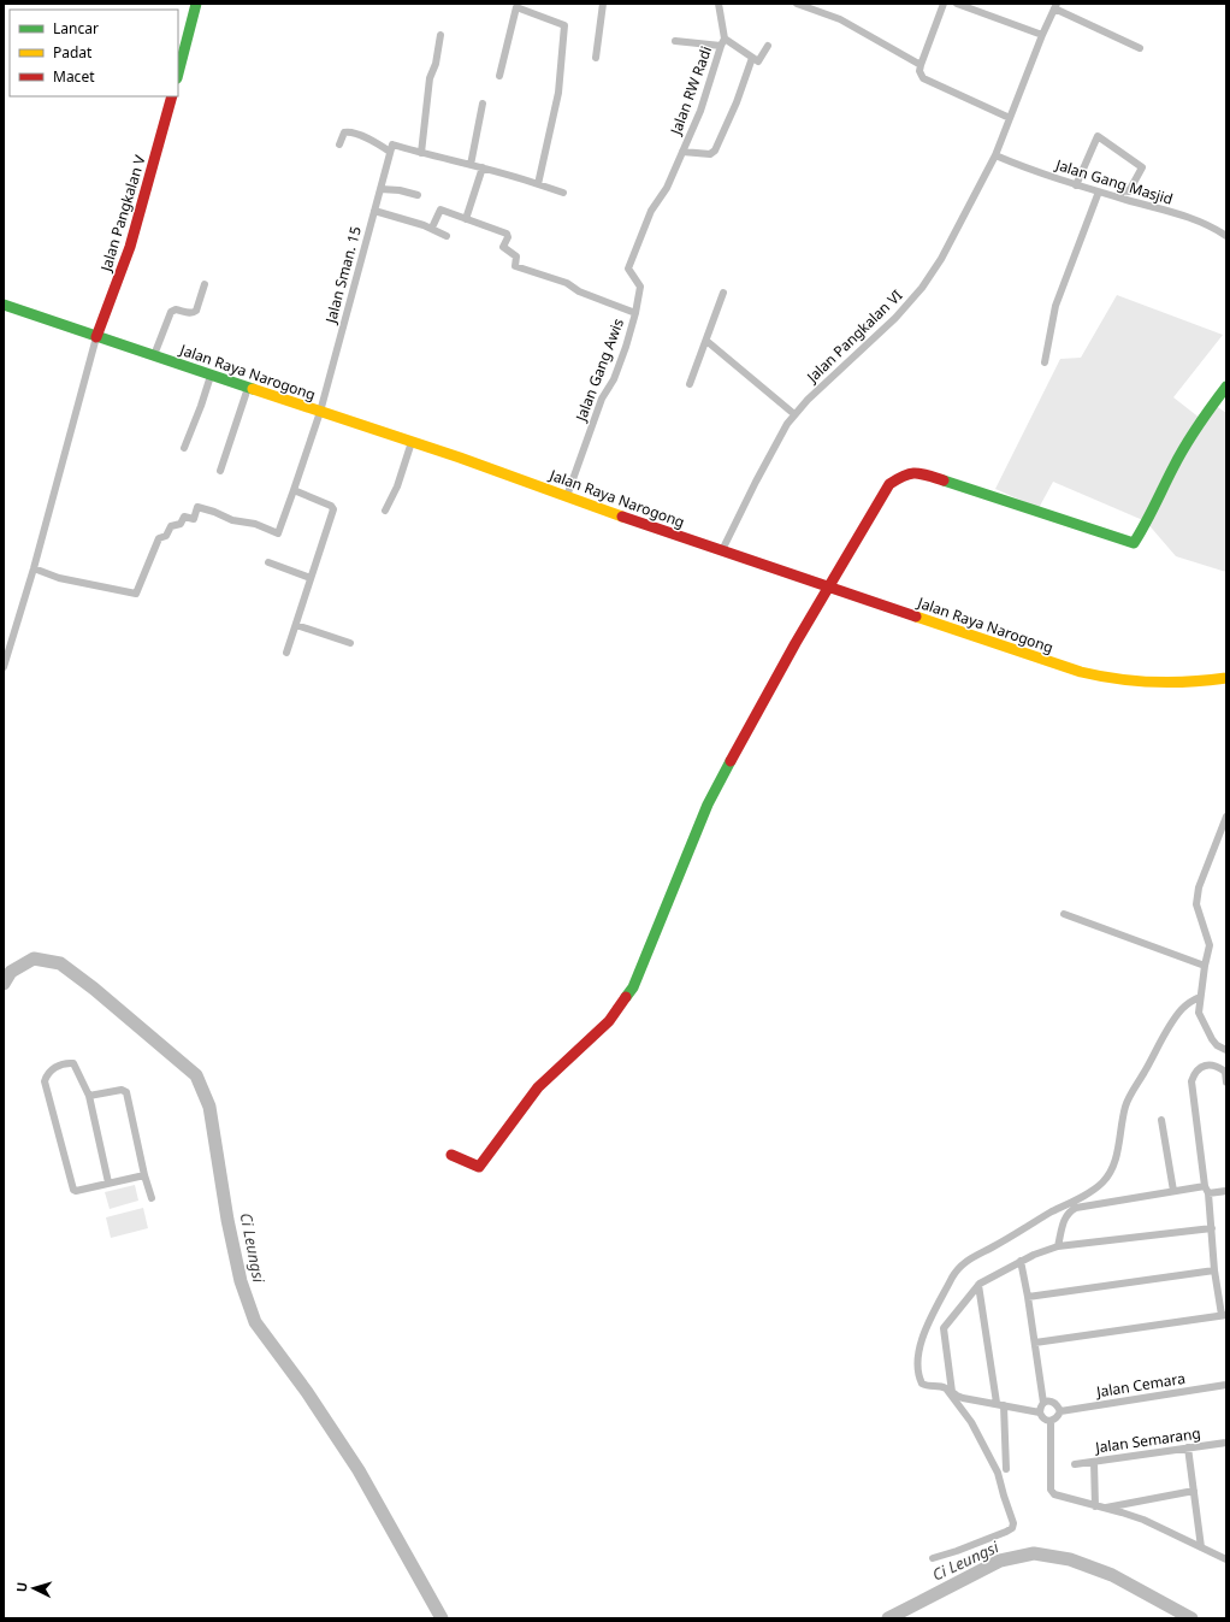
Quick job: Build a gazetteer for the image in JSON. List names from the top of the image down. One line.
{"streets":{"street":["Jalan RW Radi","Jalan Gang Masjid","Jalan Pangkalan V","Jalan Sman. 15","Jalan Pangkalan VI","Jalan Gang Awis","Jalan Raya Narogong","Jalan Cemara","Jalan Semarang"]},"crossings":[["Jalan RW Radi","Jalan Gang Awis"],["Jalan Gang Masjid","Jalan Pangkalan VI"],["Jalan Pangkalan V","Jalan Raya Narogong"],["Jalan Sman. 15","Jalan Raya Narogong"],["Jalan Pangkalan VI","Jalan Raya Narogong"],["Jalan Gang Awis","Jalan Raya Narogong"]],"water":["Ci Leungsi"],"legend":["Lancar","Padat","Macet"],"north":"left"}
